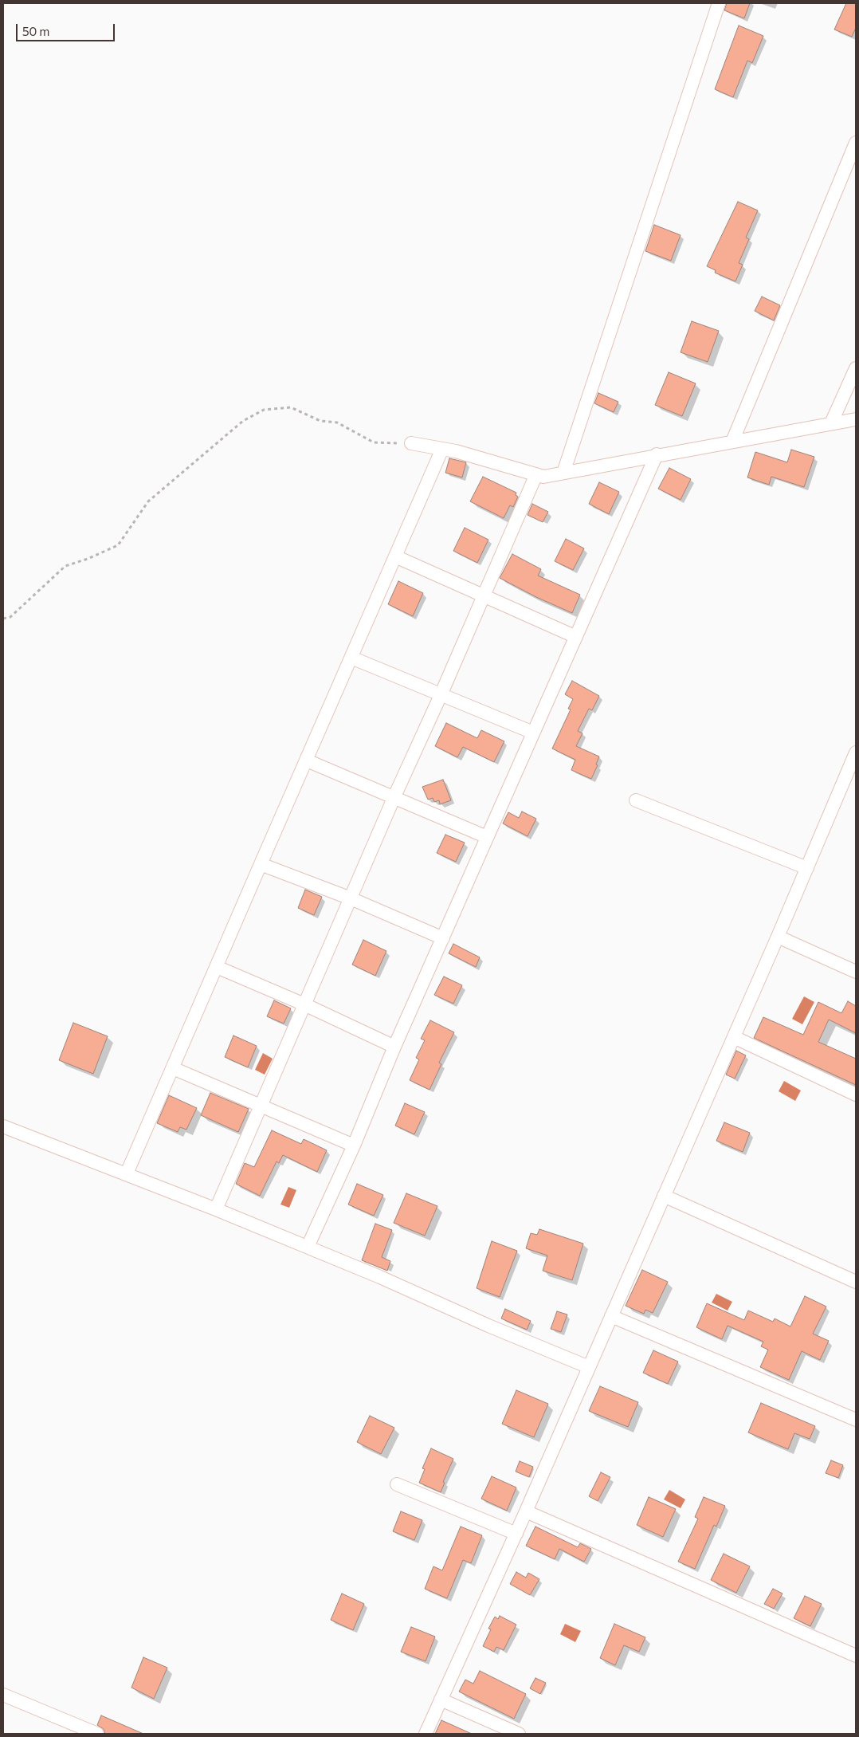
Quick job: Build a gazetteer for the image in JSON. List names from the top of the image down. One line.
{"scale_bar":"50 m"}
